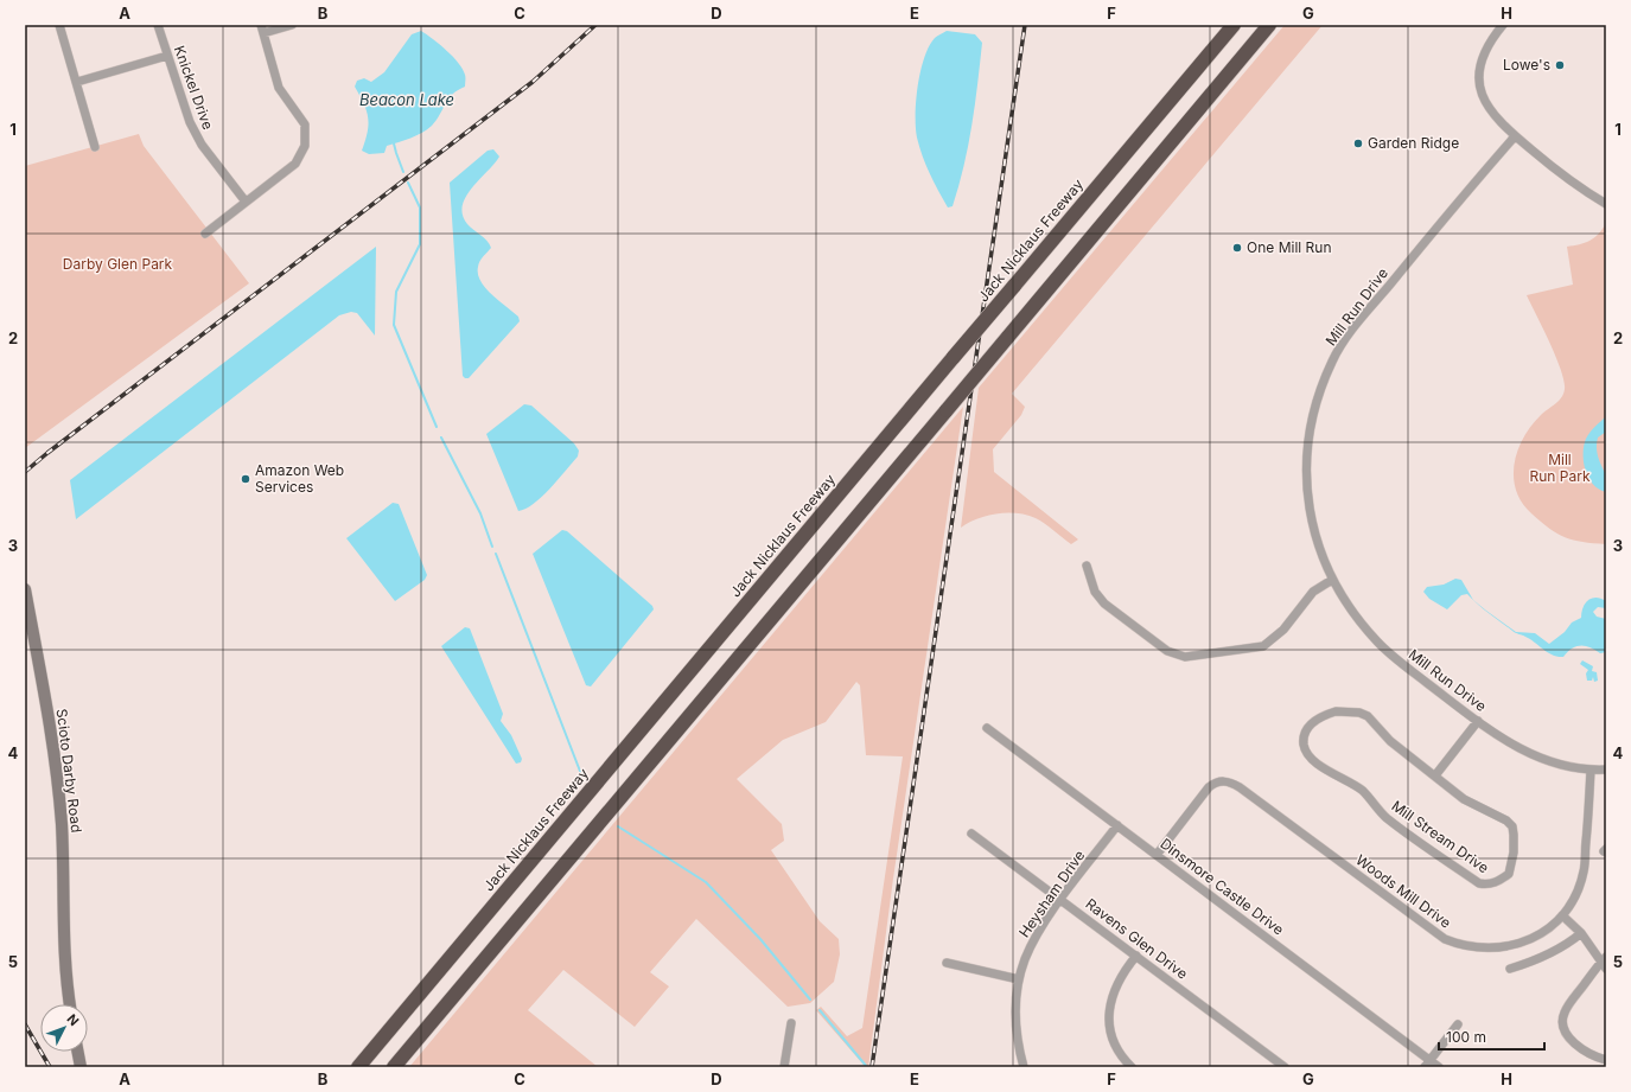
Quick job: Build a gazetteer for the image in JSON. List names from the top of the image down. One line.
{"streets":{"highway":["Jack Nicklaus Freeway"],"main road":["Scioto Darby Road"],"street":["Knickel Drive","Mill Run Drive","Mill Stream Drive","Dinsmore Castle Drive","Woods Mill Drive","Heysham Drive","Ravens Glen Drive"]},"crossings":[["Mill Run Drive","Woods Mill Drive"],["Dinsmore Castle Drive","Woods Mill Drive"],["Dinsmore Castle Drive","Heysham Drive"],["Heysham Drive","Ravens Glen Drive"]],"water":["Beacon Lake"],"parks":["Darby Glen Park","Mill Run Park"],"places":["Lowe's","Garden Ridge","One Mill Run","Amazon Web Services"],"scale_bar":"100 m","north":"top right","grid":{"columns":["A","B","C","D","E","F","G","H"],"rows":["1","2","3","4","5"]}}
